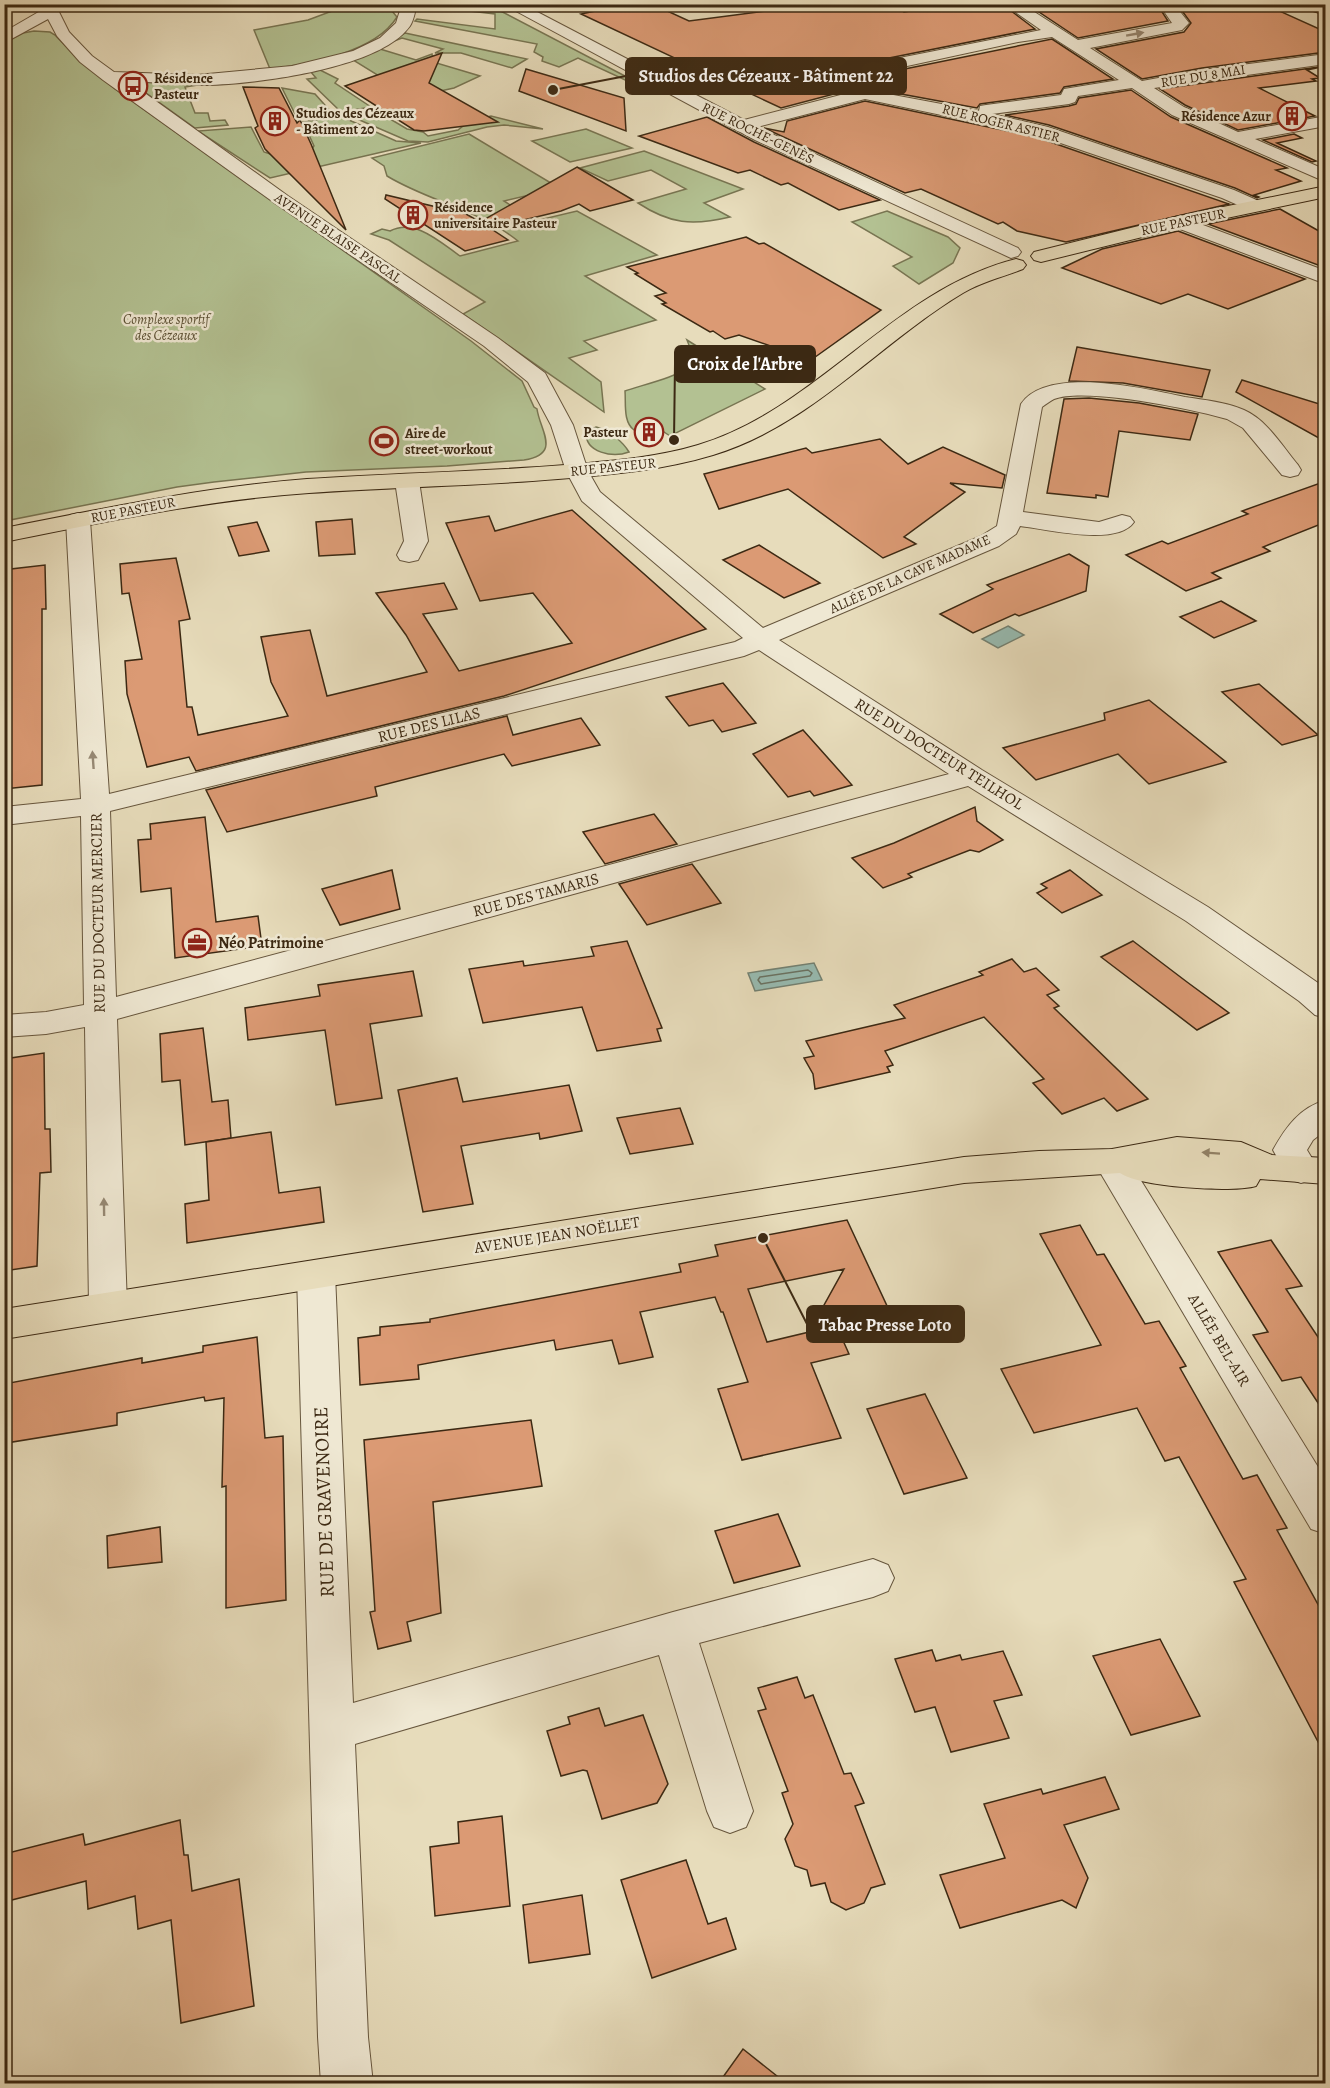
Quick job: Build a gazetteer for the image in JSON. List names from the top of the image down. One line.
{"streets":{"main road":["RUE PASTEUR","AVENUE JEAN NOËLLET"],"street":["RUE DU 8 MAI","RUE ROGER ASTIER","RUE ROCHE-GENÈS","AVENUE BLAISE PASCAL","ALLÉE DE LA CAVE MADAME","RUE DES LILAS","RUE DU DOCTEUR TEILHOL","RUE DES TAMARIS","RUE DU DOCTEUR MERCIER","ALLÉE BEL-AIR","RUE DE GRAVENOIRE"]},"crossings":[["RUE DU 8 MAI","RUE ROGER ASTIER"],["RUE ROGER ASTIER","RUE ROCHE-GENÈS"],["RUE ROGER ASTIER","RUE PASTEUR"],["RUE ROCHE-GENÈS","RUE PASTEUR"],["RUE PASTEUR","AVENUE BLAISE PASCAL"],["RUE PASTEUR","RUE DU DOCTEUR TEILHOL"],["RUE PASTEUR","RUE DU DOCTEUR MERCIER"],["AVENUE BLAISE PASCAL","RUE DU DOCTEUR TEILHOL"],["ALLÉE DE LA CAVE MADAME","RUE DES LILAS"],["ALLÉE DE LA CAVE MADAME","RUE DU DOCTEUR TEILHOL"],["RUE DES LILAS","RUE DU DOCTEUR TEILHOL"],["RUE DES LILAS","RUE DU DOCTEUR MERCIER"],["RUE DU DOCTEUR TEILHOL","RUE DES TAMARIS"],["RUE DES TAMARIS","RUE DU DOCTEUR MERCIER"],["RUE DU DOCTEUR MERCIER","AVENUE JEAN NOËLLET"],["AVENUE JEAN NOËLLET","ALLÉE BEL-AIR"],["AVENUE JEAN NOËLLET","RUE DE GRAVENOIRE"]],"one_way":["RUE DU DOCTEUR MERCIER"],"parks":["Complexe sportif des Cézeaux"],"places":{"bus stop":["Résidence Pasteur"],"other":["Studios des Cézeaux - Bâtiment 22","Croix de l'Arbre","Tabac Presse Loto"],"building":["Résidence Azur","Studios des Cézeaux - Bâtiment 20","Résidence universitaire Pasteur","Pasteur"],"sports":["Aire de street-workout"],"office":["Néo Patrimoine"]}}
